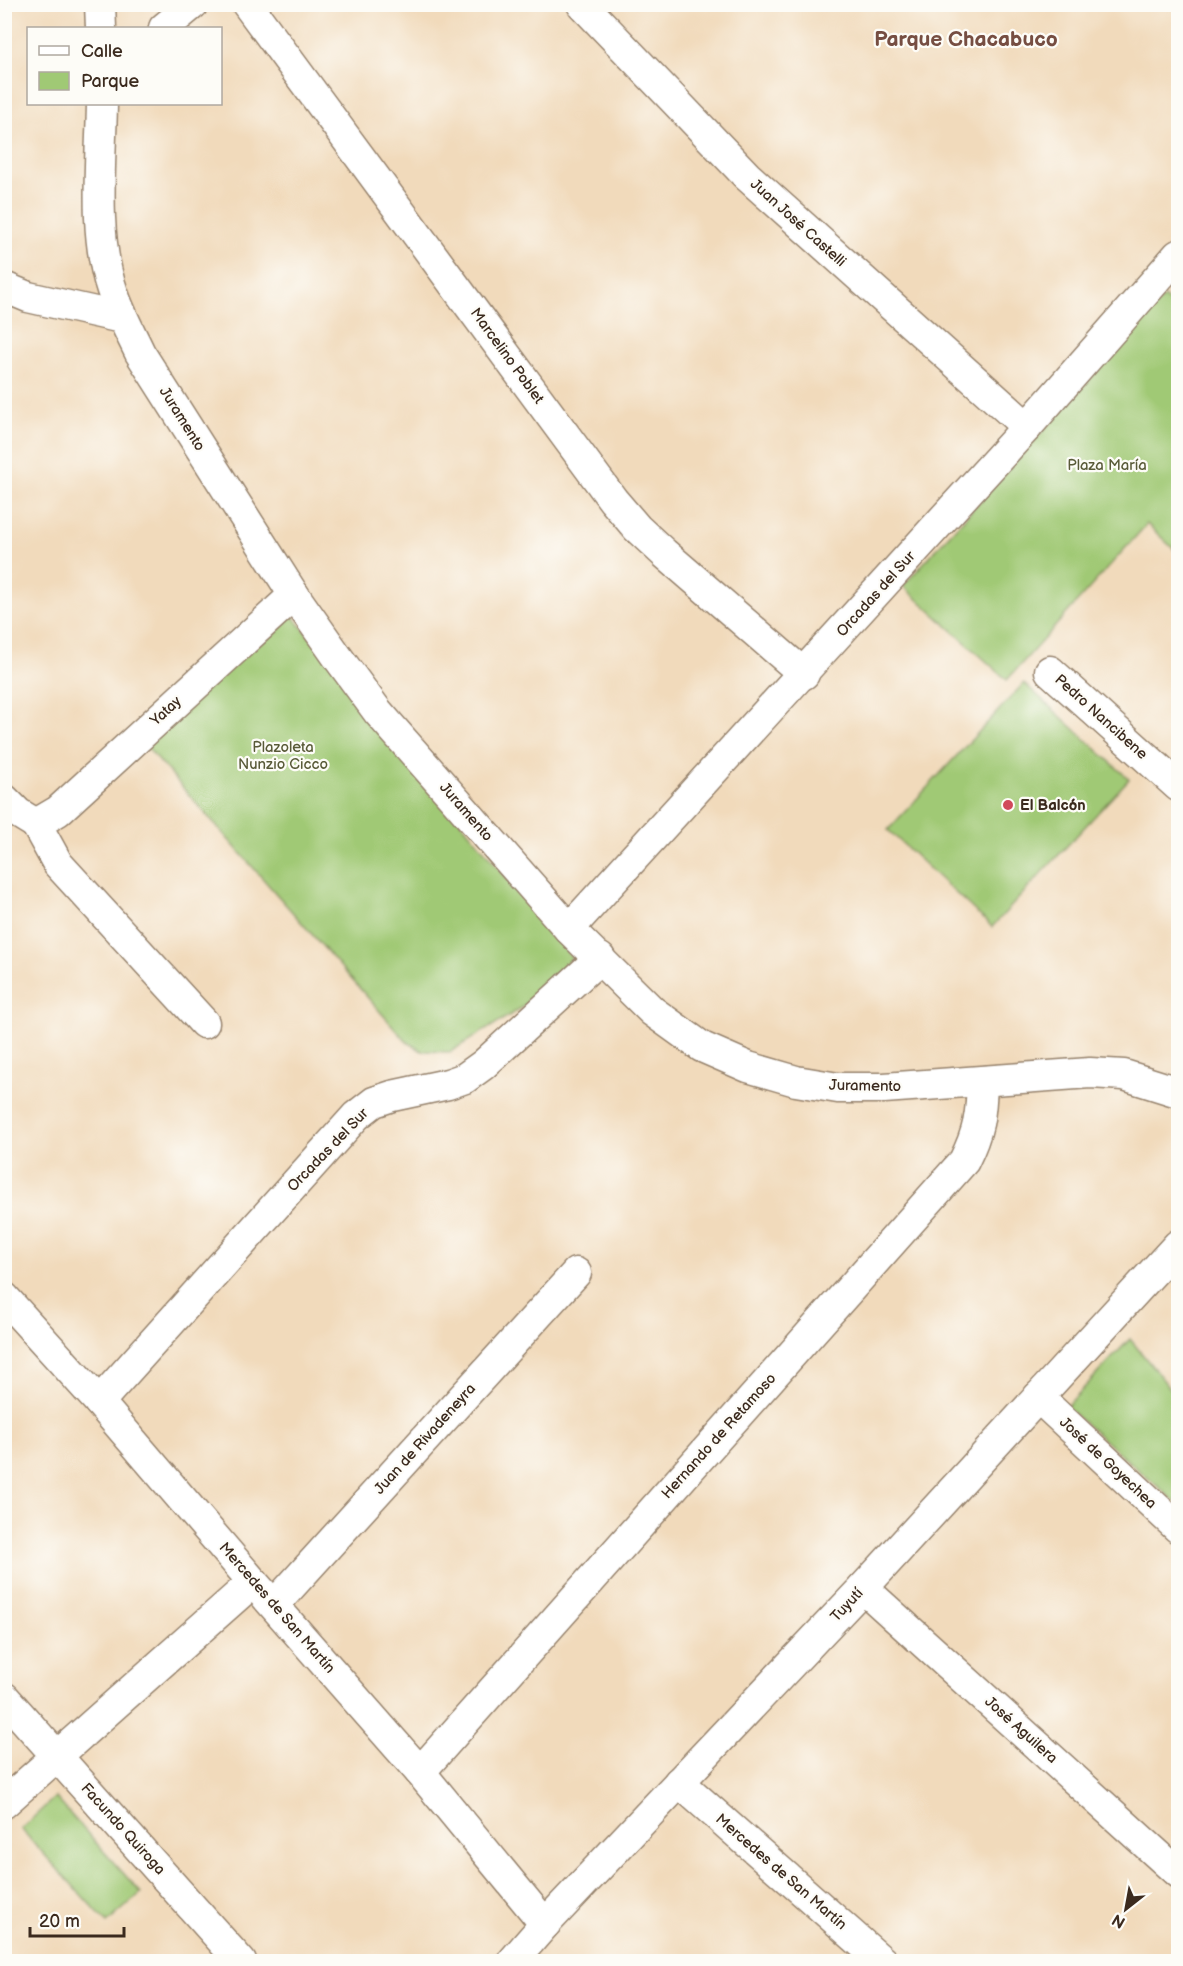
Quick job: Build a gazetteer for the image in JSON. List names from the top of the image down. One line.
{"streets":{"street":["Juan José Castelli","Marcelino Poblet","Juramento","Orcadas del Sur","Yatay","Pedro Nancibene","Hernando de Retamoso","Juan de Rivadeneyra","José de Goyechea","Tuyutí","Mercedes de San Martín","José Aguilera","Facundo Quiroga"]},"crossings":[["Juan José Castelli","Orcadas del Sur"],["Marcelino Poblet","Orcadas del Sur"],["Juramento","Orcadas del Sur"],["Juramento","Yatay"],["Juramento","Hernando de Retamoso"],["Orcadas del Sur","Mercedes de San Martín"],["Hernando de Retamoso","Mercedes de San Martín"],["Juan de Rivadeneyra","Mercedes de San Martín"],["José de Goyechea","Tuyutí"],["Tuyutí","Mercedes de San Martín"],["Tuyutí","José Aguilera"]],"districts":["Parque Chacabuco"],"parks":["Plaza María","Plazoleta Nunzio Cicco"],"places":["El Balcón"],"legend":["Calle","Parque"],"scale_bar":"20 m","north":"bottom left"}
